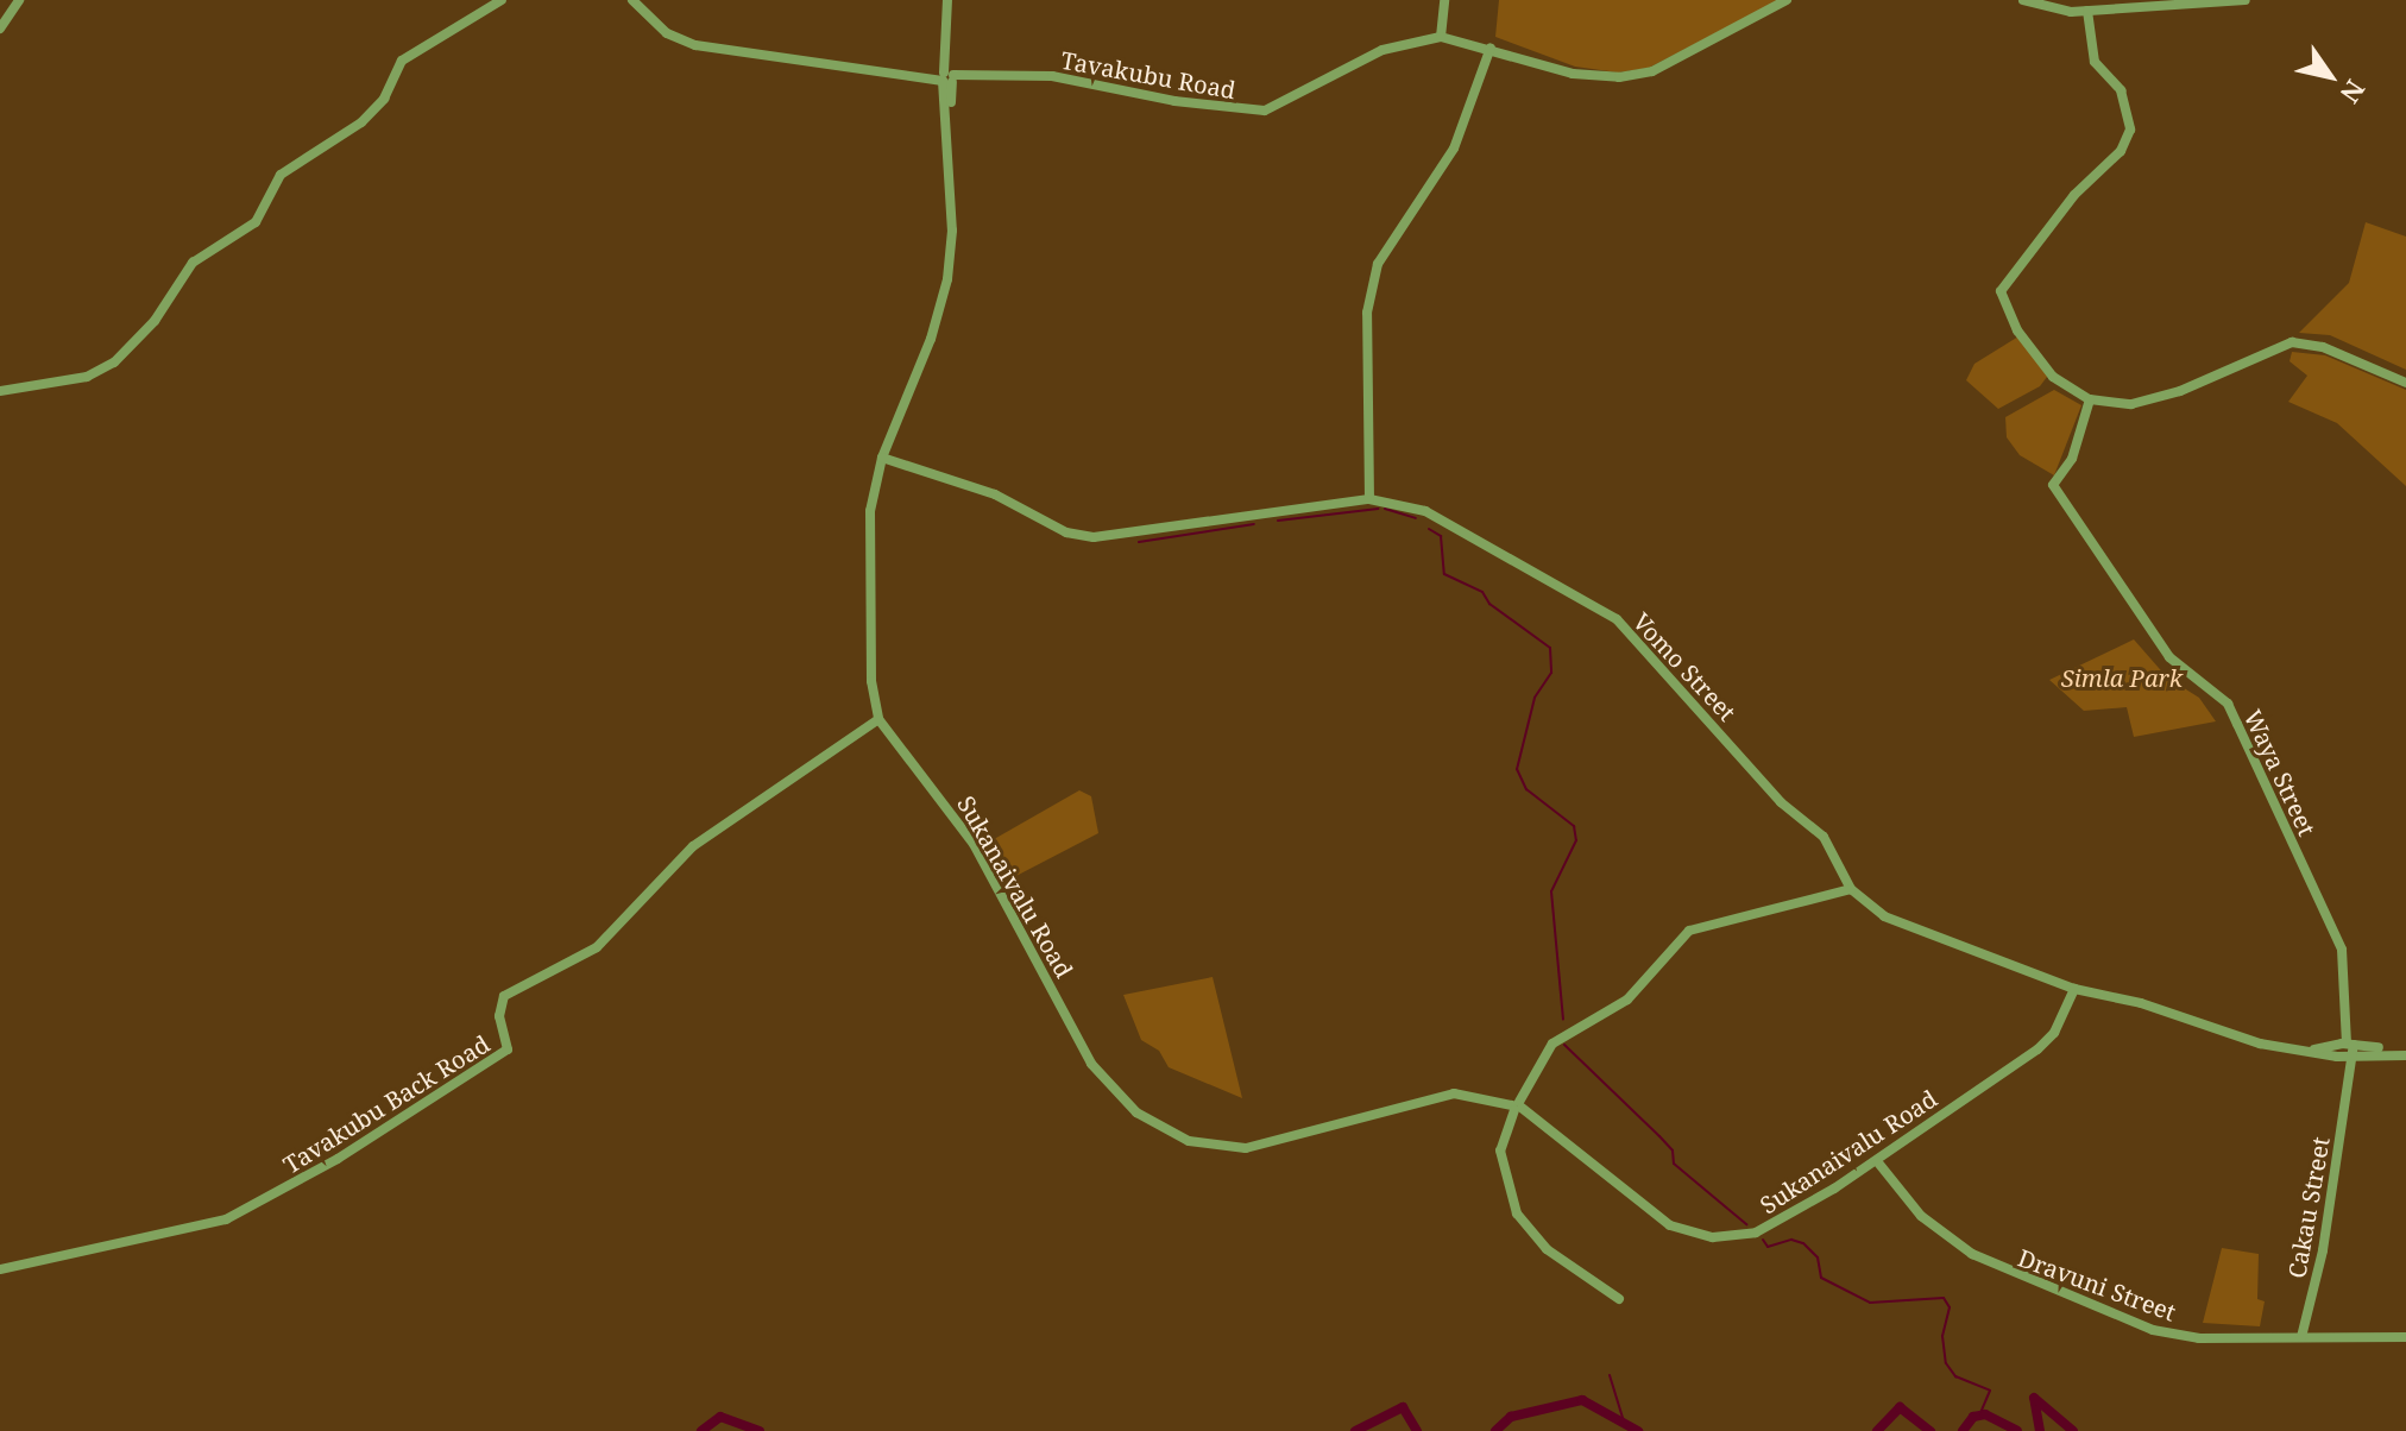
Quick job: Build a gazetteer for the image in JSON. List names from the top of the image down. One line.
{"streets":{"main road":["Tavakubu Road","Vomo Street","Waya Street","Sukanaivalu Road","Tavakubu Back Road","Cakau Street","Dravuni Street"]},"crossings":[["Tavakubu Road","Sukanaivalu Road"],["Vomo Street","Waya Street"],["Vomo Street","Sukanaivalu Road"],["Vomo Street","Cakau Street"],["Waya Street","Cakau Street"],["Sukanaivalu Road","Tavakubu Back Road"],["Sukanaivalu Road","Dravuni Street"],["Cakau Street","Dravuni Street"]],"parks":["Simla Park"],"north":"bottom right"}
